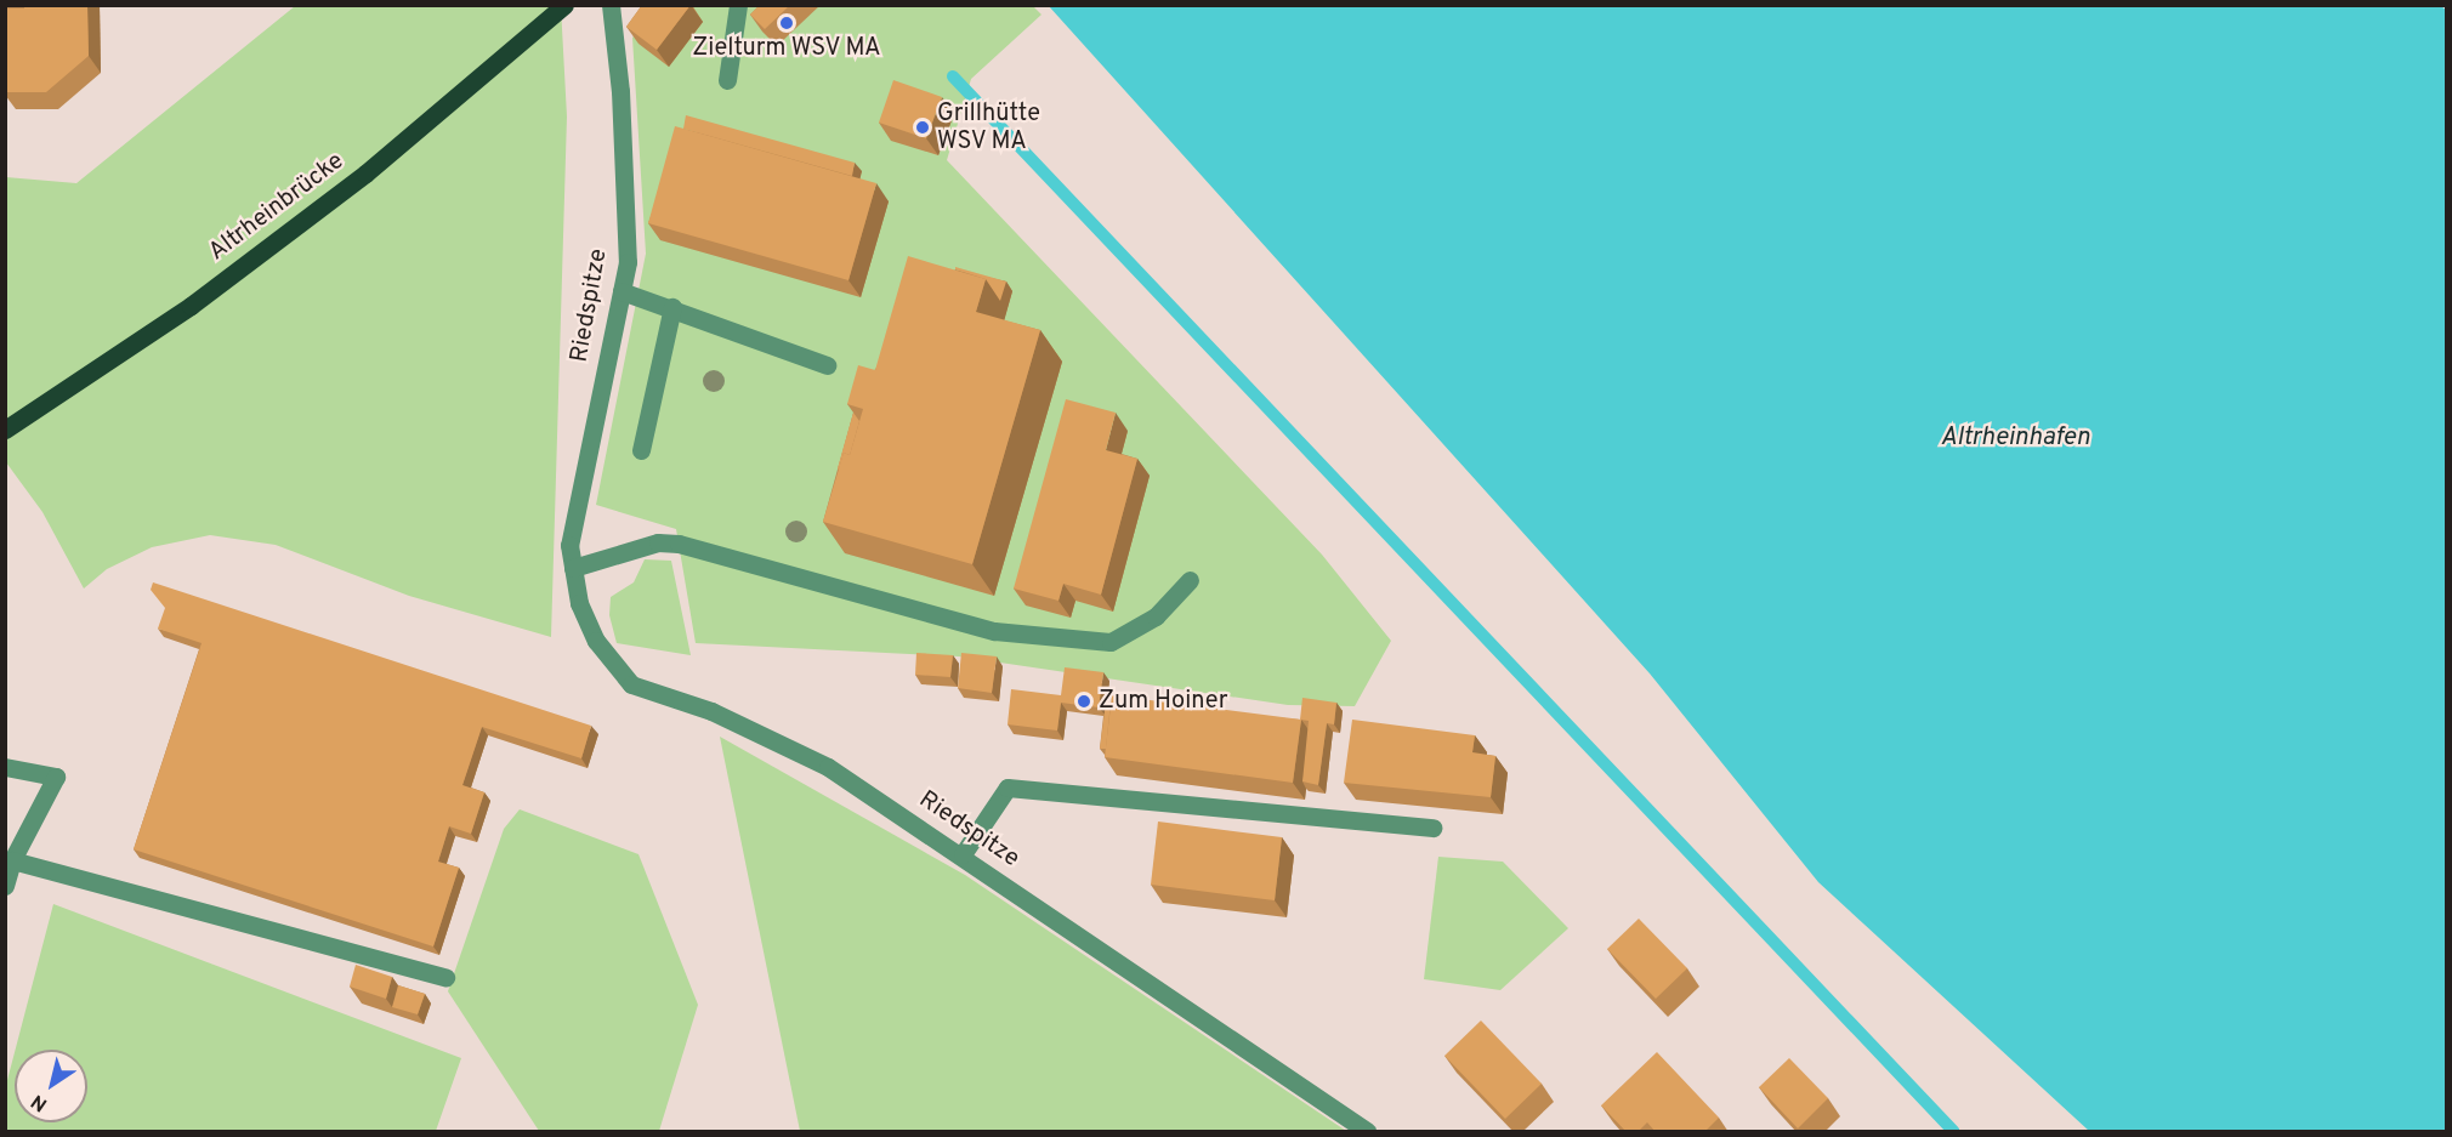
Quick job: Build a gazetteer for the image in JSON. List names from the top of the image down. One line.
{"streets":{"main road":["Altrheinbrücke"],"street":["Riedspitze"]},"water":["Altrheinhafen"],"places":["Zielturm WSV MA","Grillhütte WSV MA","Zum Hoiner"],"north":"bottom left"}
